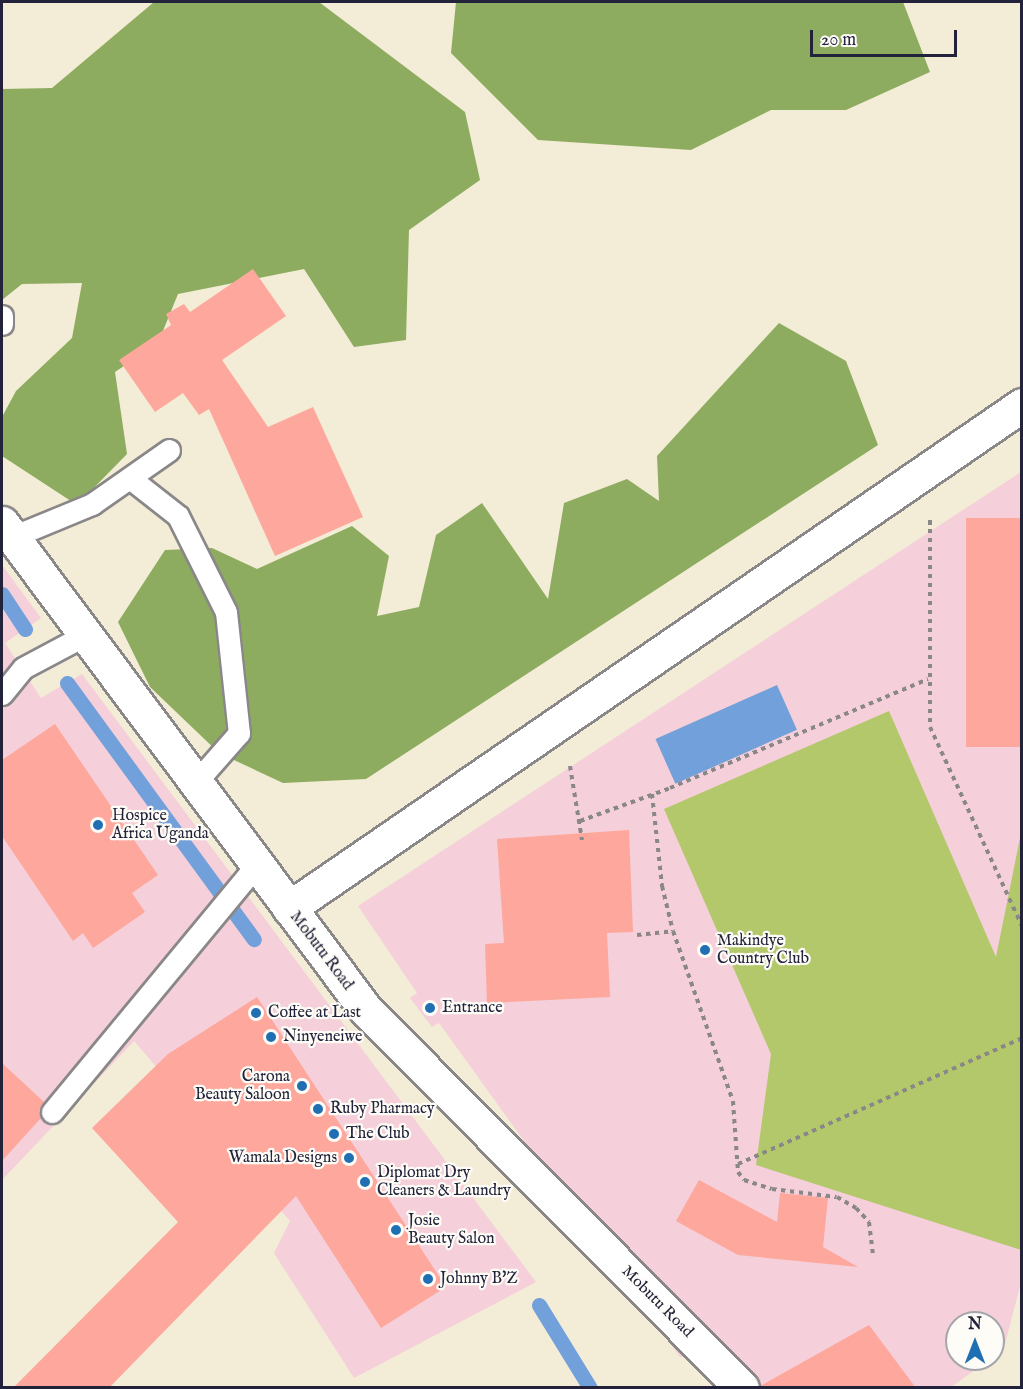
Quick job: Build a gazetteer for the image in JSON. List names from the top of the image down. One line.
{"streets":{"street":["Mobutu Road"]},"places":["Hospice Africa Uganda","Makindye Country Club","Entrance","Coffee at Last","Ninyeneiwe","Carona Beauty Saloon","Ruby Pharmacy","The Club","Wamala Designs","Diplomat Dry Cleaners & Laundry","Josie Beauty Salon","Johnny B'Z"],"scale_bar":"20 m","north":"top"}
